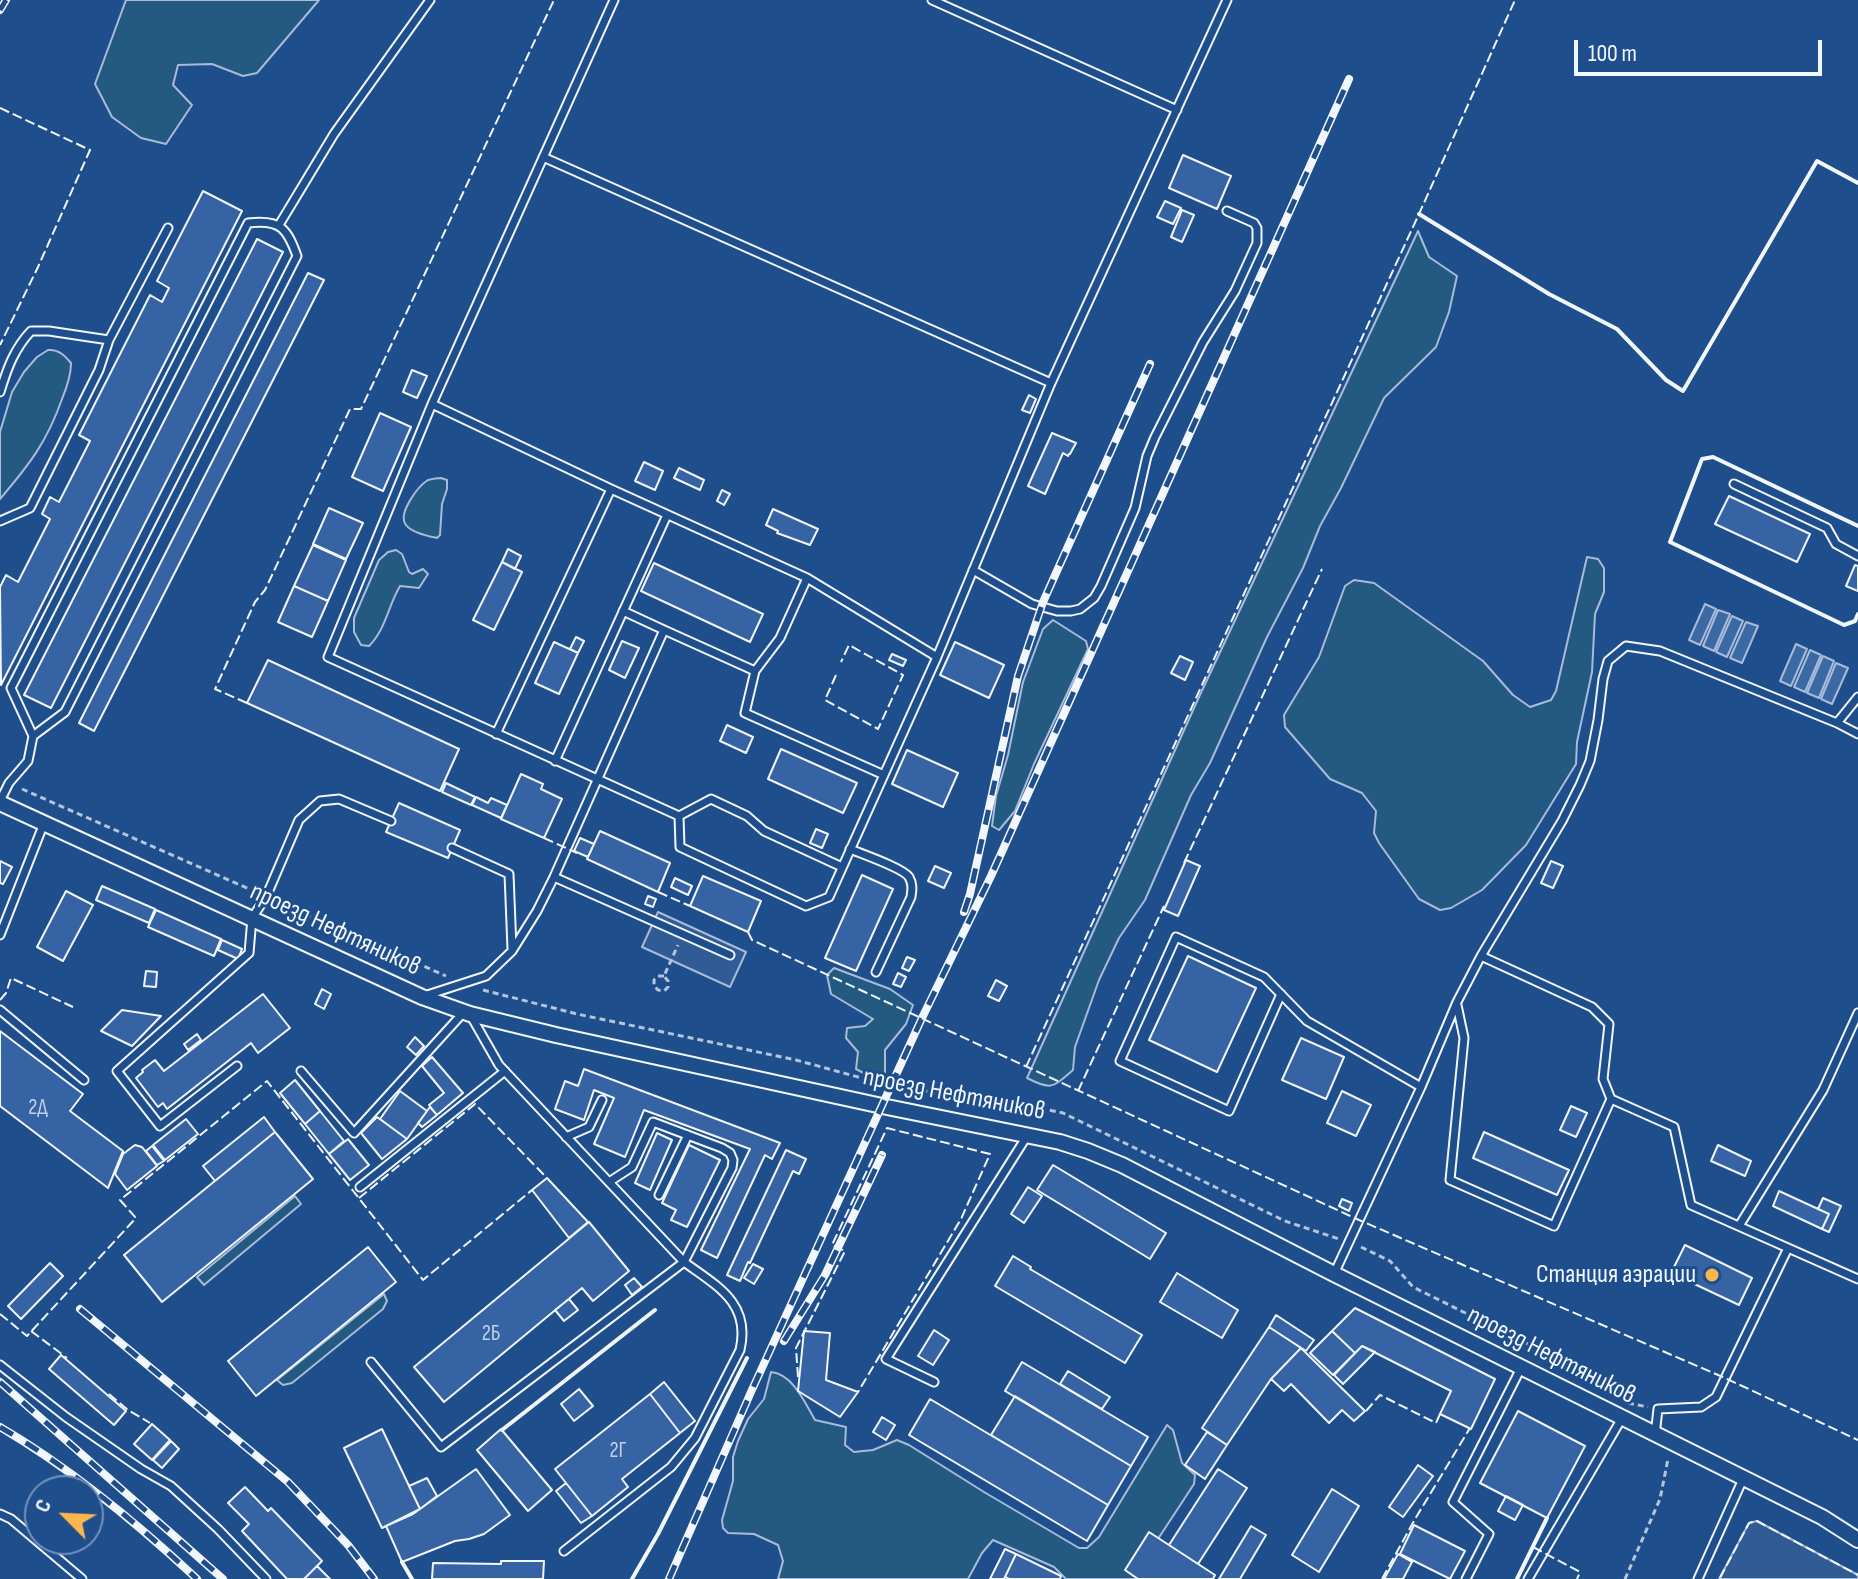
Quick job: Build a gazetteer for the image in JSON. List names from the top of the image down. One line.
{"streets":{"street":["проезд Нефтяников"]},"places":["Станция аэрации"],"house_numbers":["2Д","2Б","2Г"],"scale_bar":"100 m","north":"top left"}
